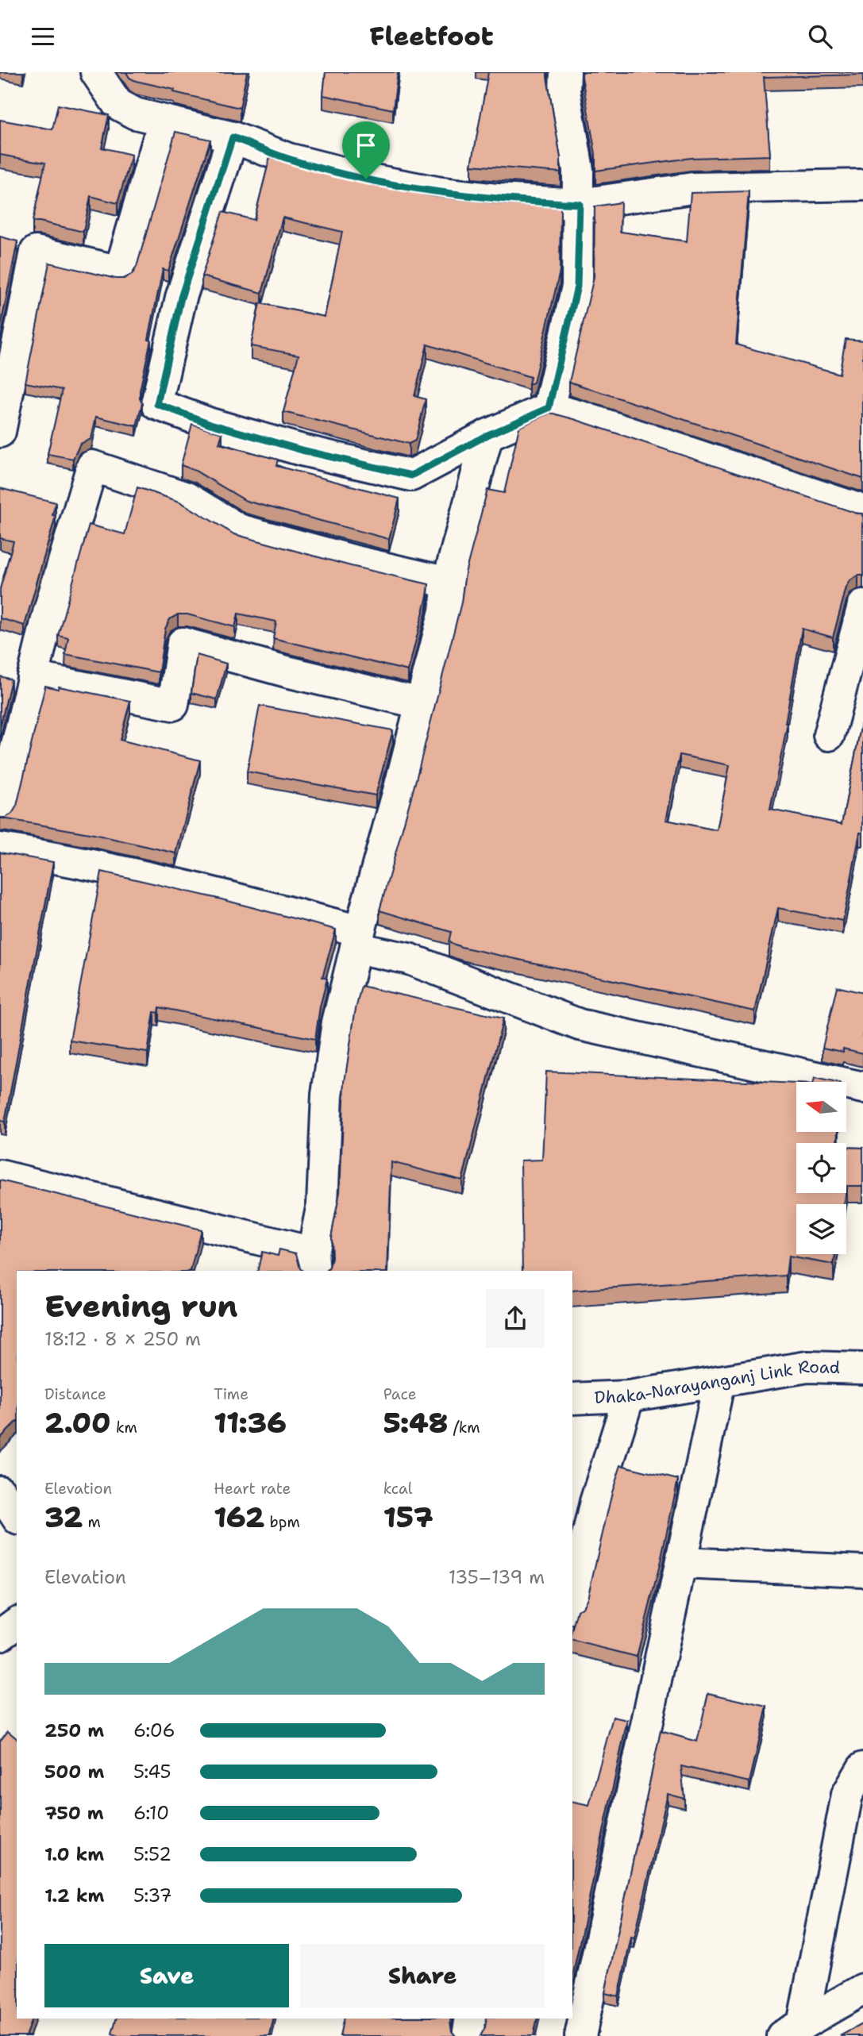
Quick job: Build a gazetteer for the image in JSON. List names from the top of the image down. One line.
{"streets":{"main road":["Dhaka-Narayanganj Link Road"]},"north":"left","page":{"header":"Fleetfoot","heading":["Evening run","18:12 · 8 × 250 m"],"stats":[["Distance","2.00 km"],["Time","11:36"],["Pace","5:48 /km"],["Elevation","32 m"],["Heart rate","162 bpm"],["kcal","157"]],"chart":["Elevation","135–139 m"],"list":[{"name":"250 m","note":"6:06"},{"name":"500 m","note":"5:45"},{"name":"750 m","note":"6:10"},{"name":"1.0 km","note":"5:52"},{"name":"1.2 km","note":"5:37"}],"buttons":["Save","Share"]}}
